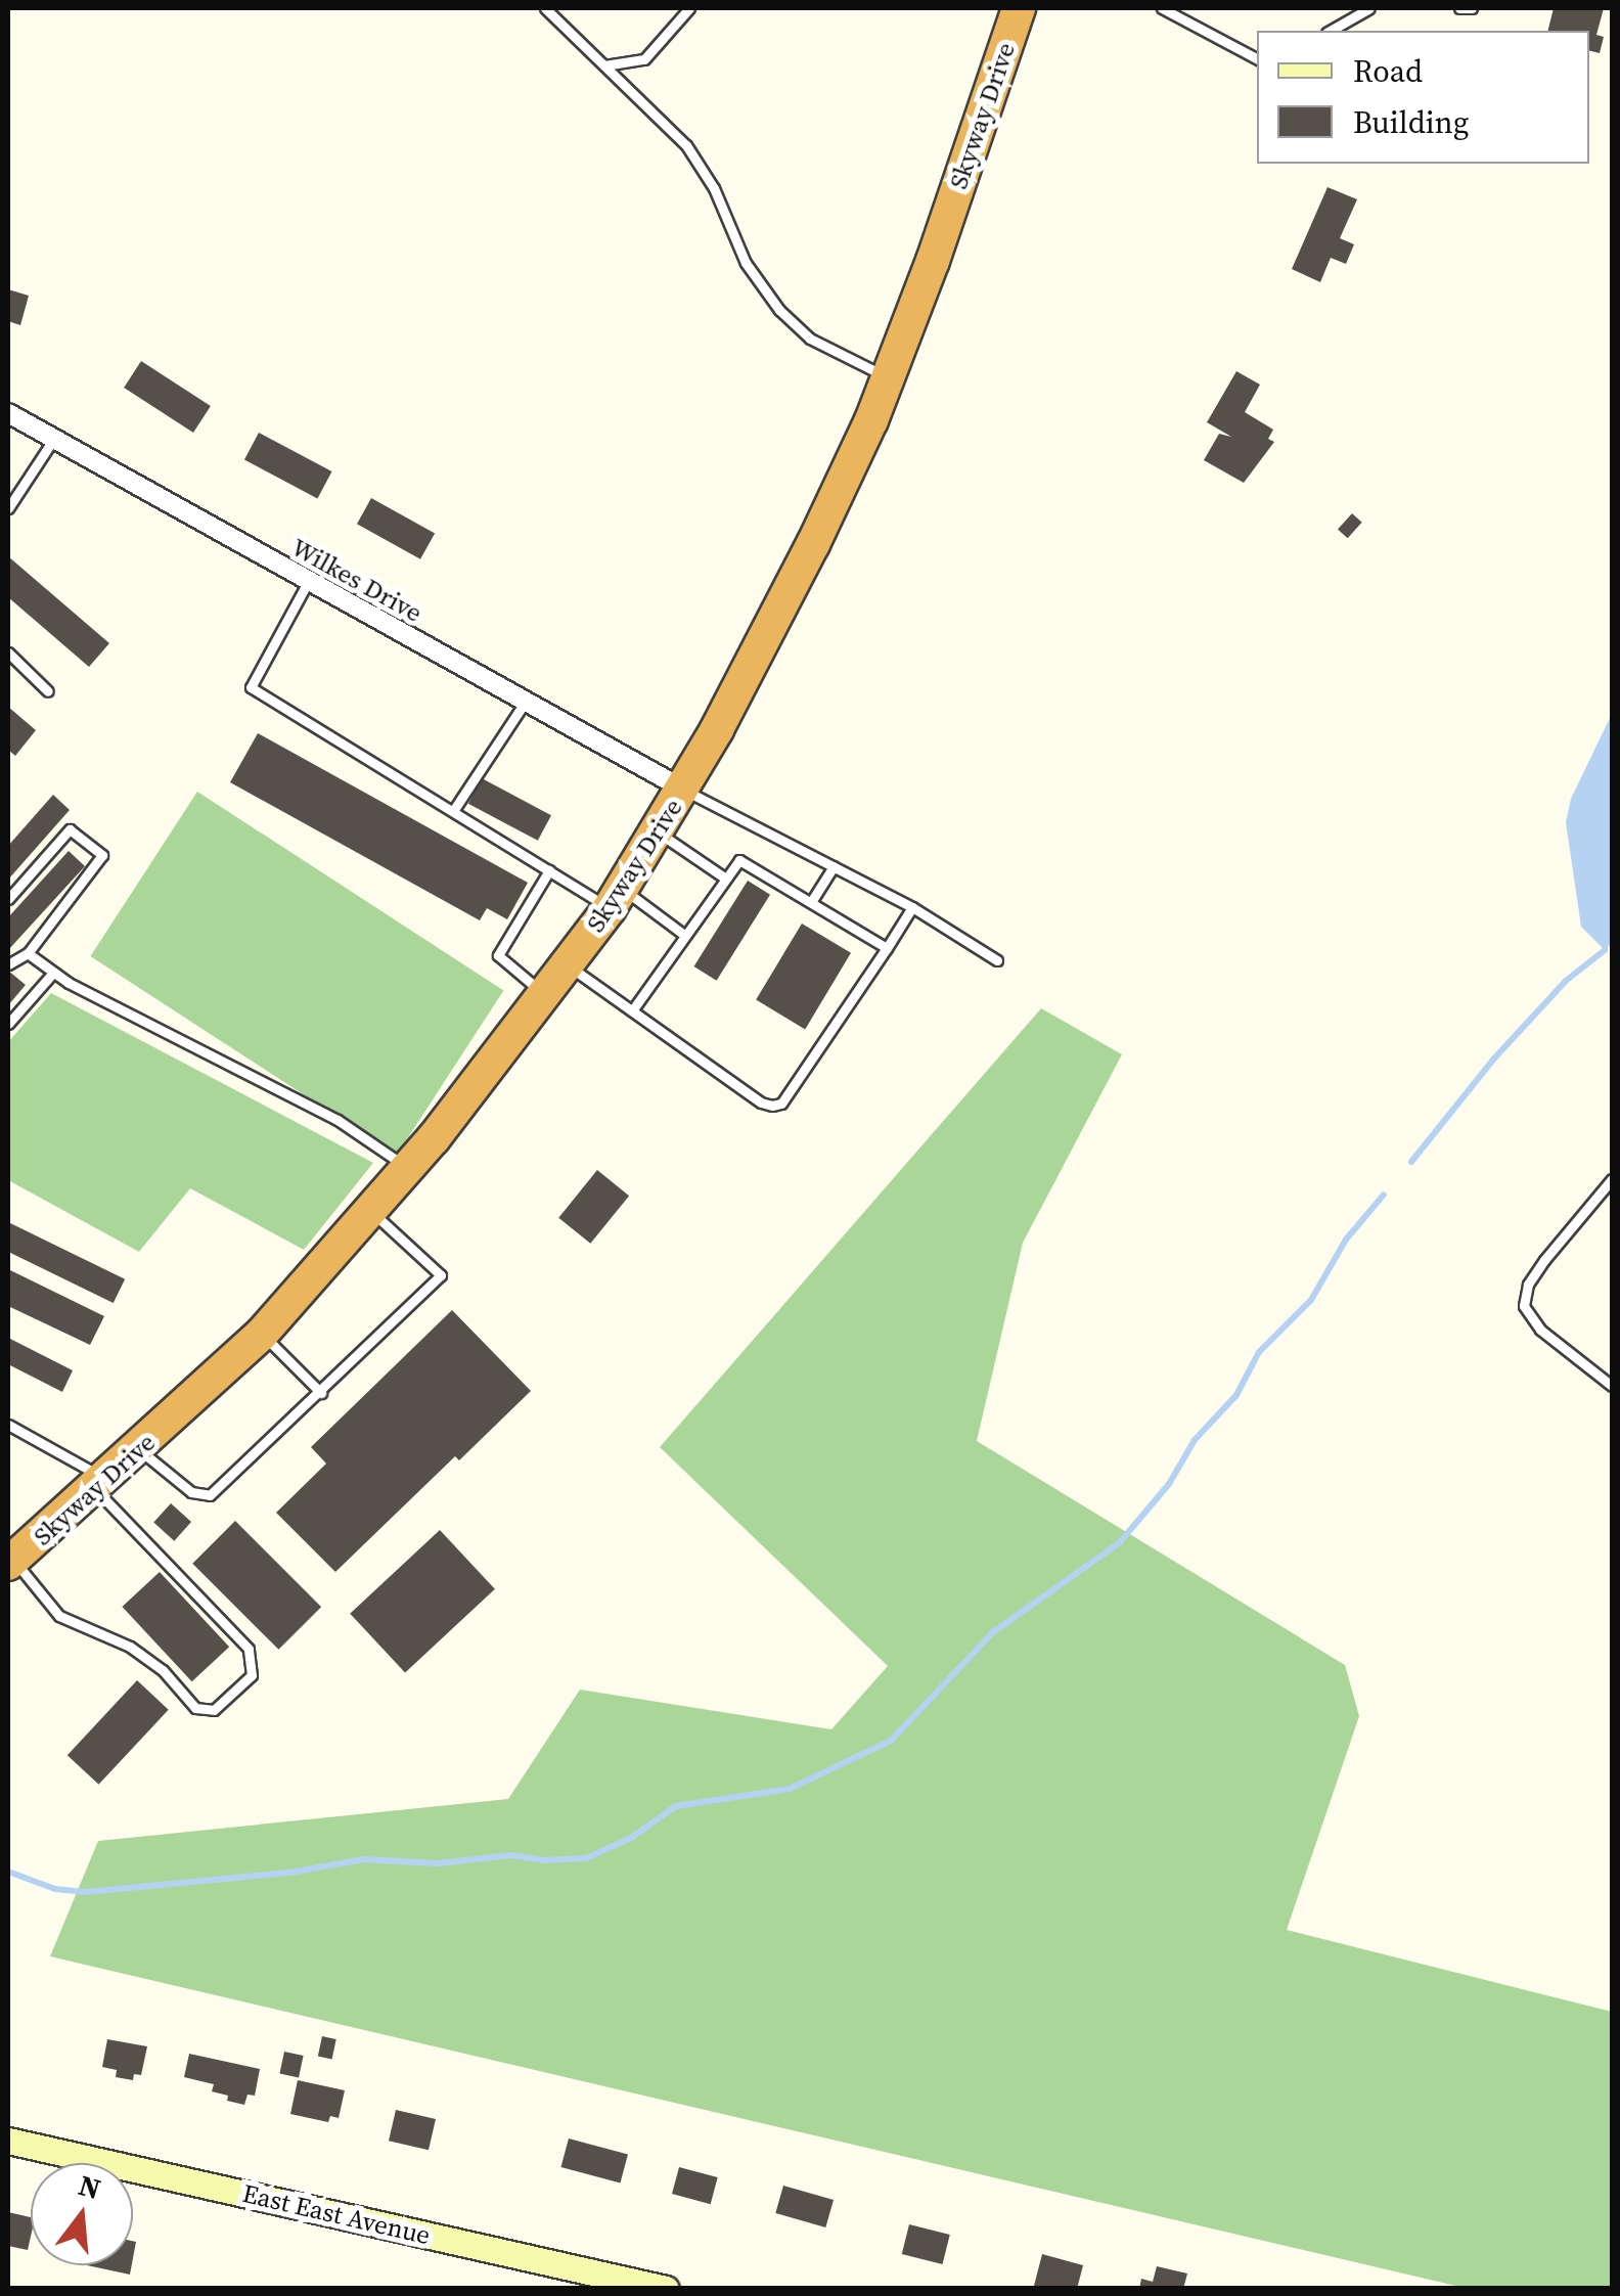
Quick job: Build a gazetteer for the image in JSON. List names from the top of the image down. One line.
{"streets":{"highway":["Skyway Drive"],"street":["Wilkes Drive","East East Avenue"]},"crossings":[["Skyway Drive","Wilkes Drive"]],"legend":["Road","Building"],"north":"top"}
